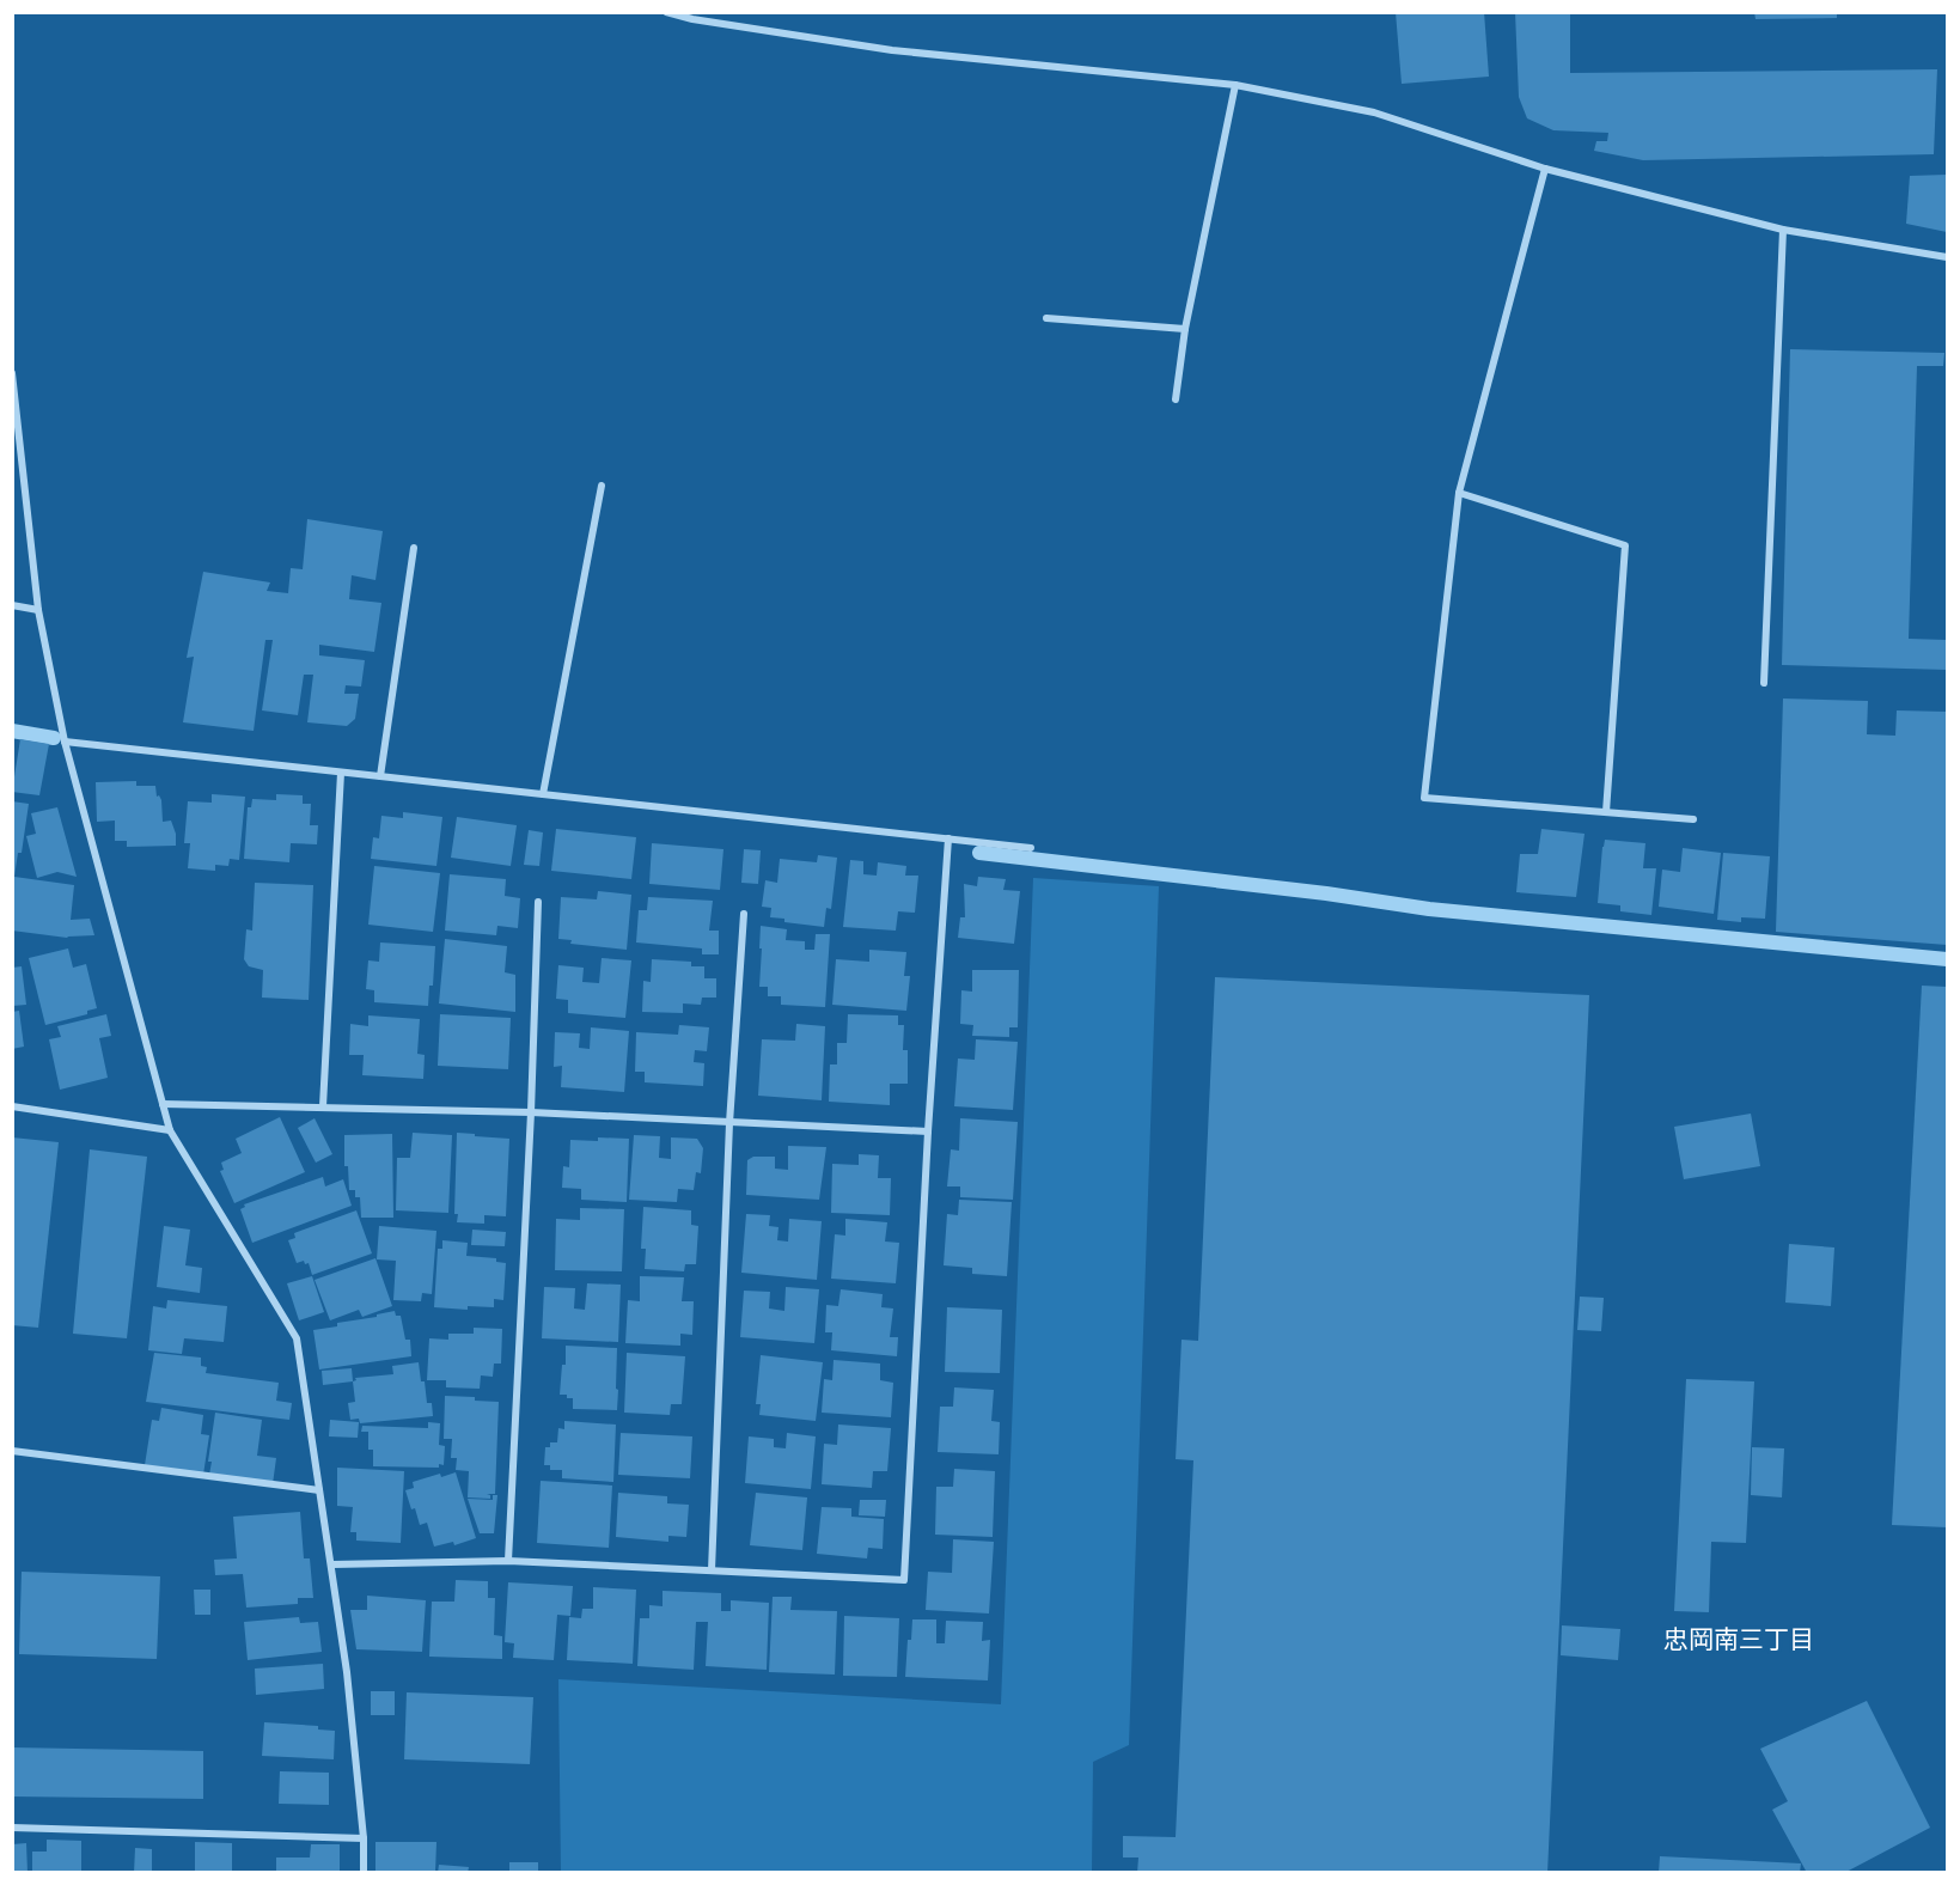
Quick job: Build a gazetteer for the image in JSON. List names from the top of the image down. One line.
{"districts":["忠岡南三丁目"]}
